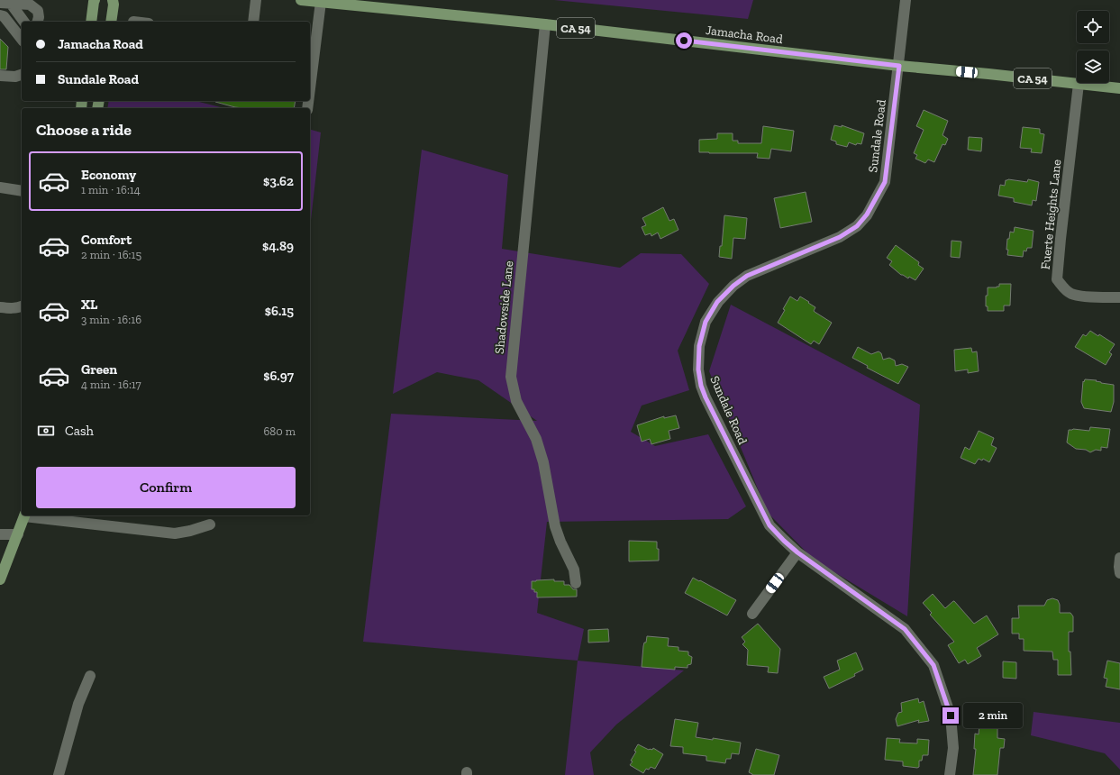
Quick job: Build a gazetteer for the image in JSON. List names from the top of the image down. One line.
{"streets":{"main road":["CA 54","Jamacha Road"],"street":["Sundale Road","Fuerte Heights Lane","Shadowside Lane"]},"crossings":[["Jamacha Road","Sundale Road"],["Jamacha Road","Fuerte Heights Lane"],["Jamacha Road","Shadowside Lane"]],"page":{"banner":["Jamacha Road","Sundale Road"],"heading":"Choose a ride","list":[{"name":"Economy","note":"1 min · 16:14","value":"$3.62"},{"name":"Comfort","note":"2 min · 16:15","value":"$4.89"},{"name":"XL","note":"3 min · 16:16","value":"$6.15"},{"name":"Green","note":"4 min · 16:17","value":"$6.97"}],"pay":["Cash","680 m"],"buttons":"Confirm","bubble":"2 min"}}
